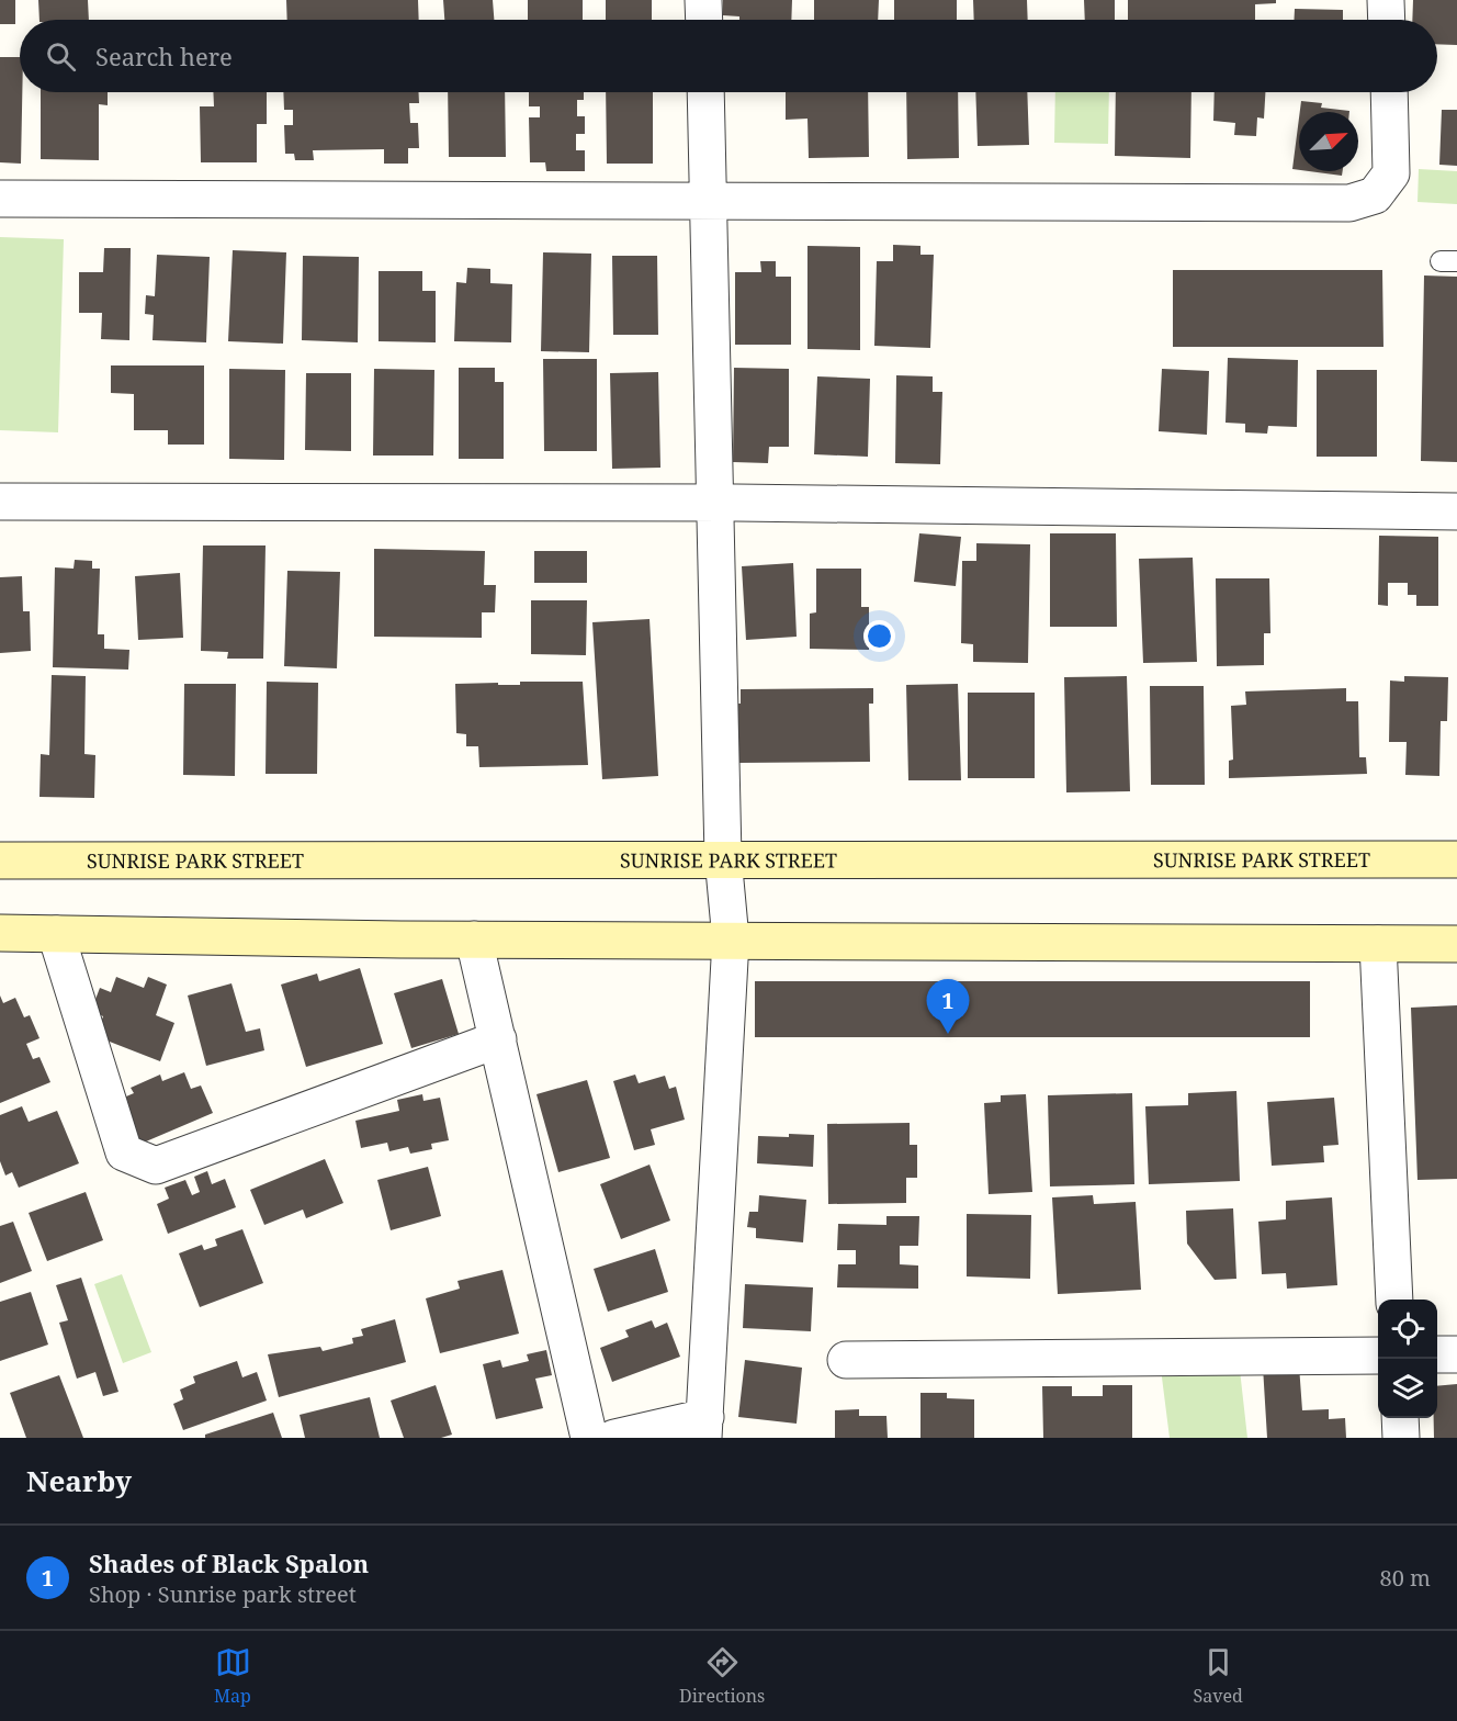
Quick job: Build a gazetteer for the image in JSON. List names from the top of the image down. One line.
{"streets":{"main road":["SUNRISE PARK STREET"]},"north":"top right","page":{"search":"Search here","pins":"1","heading":"Nearby","list":[{"mark":"1","name":"Shades of Black Spalon","note":"Shop · Sunrise park street","value":"80 m"}],"nav":["Map","Directions","Saved"]}}
